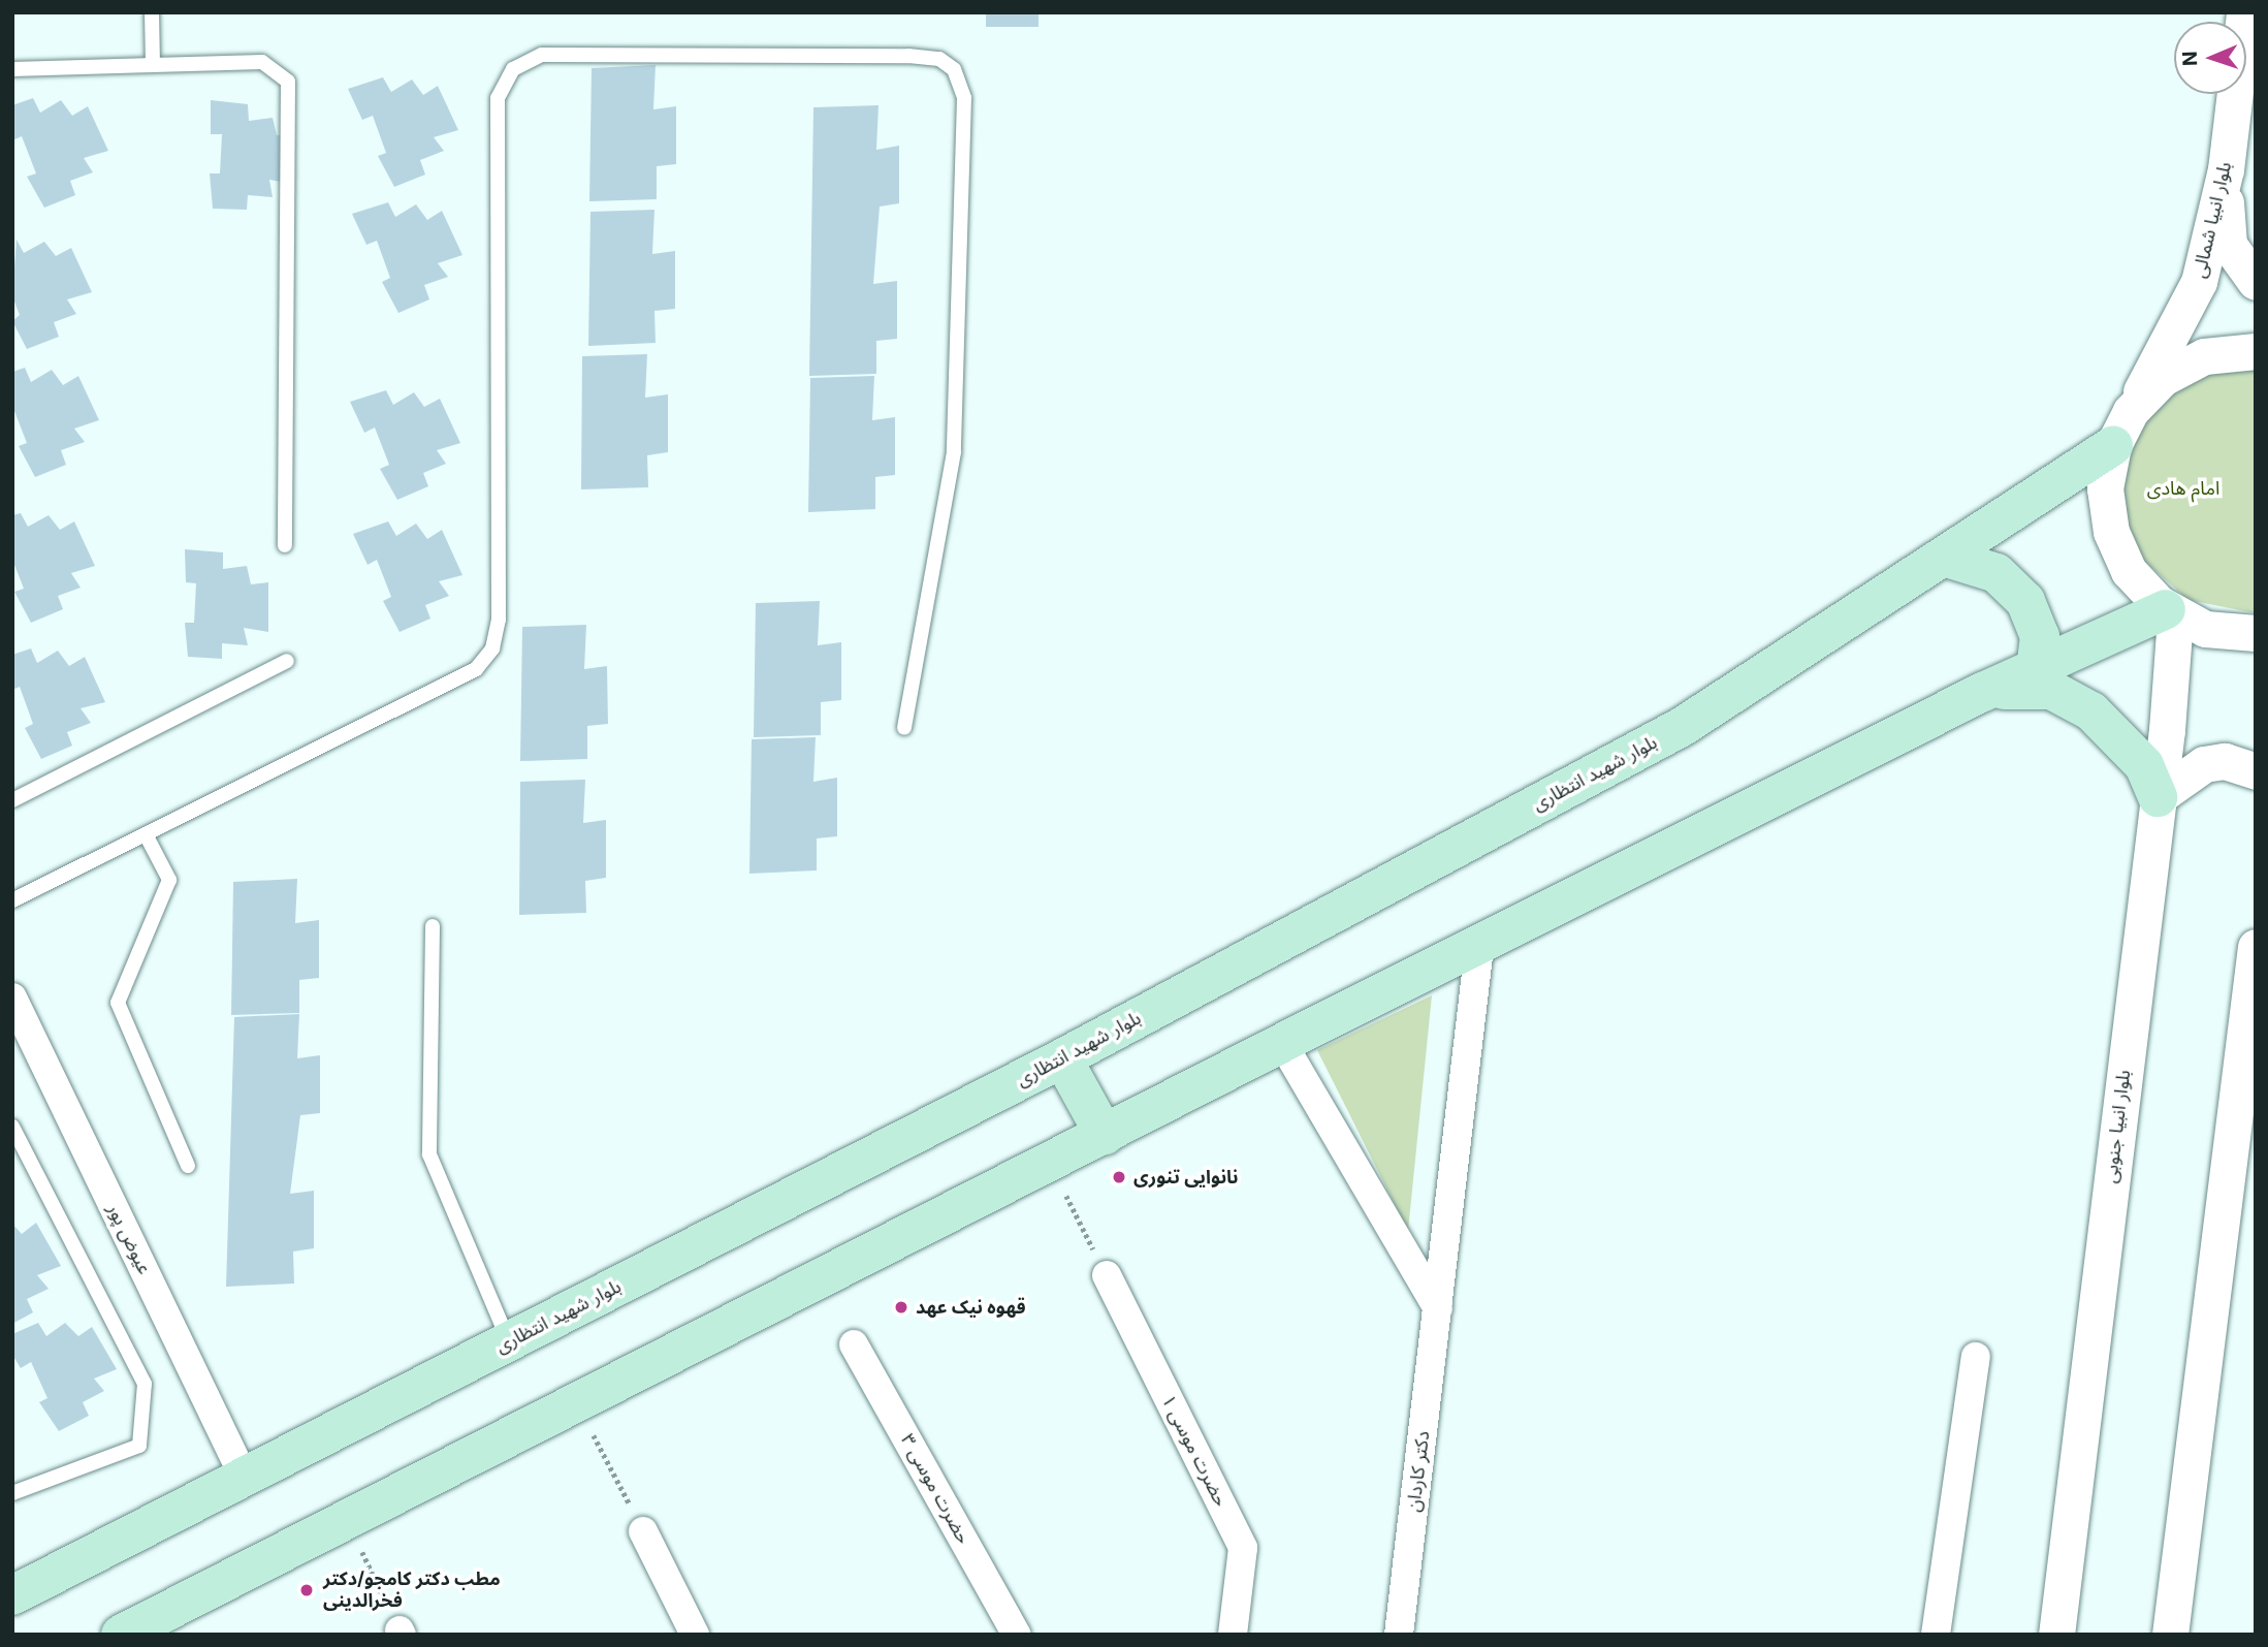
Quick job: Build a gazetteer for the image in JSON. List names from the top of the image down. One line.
{"streets":{"main road":["بلوار شهید انتظاری"],"street":["بلوار انبیا شمالی","بلوار انبیا جنوبی","عیوض پور","حضرت موسی ۱","دکتر کاردان","حضرت موسی ۳"]},"crossings":[["بلوار انبیا شمالی","بلوار شهید انتظاری"],["بلوار انبیا شمالی","بلوار انبیا جنوبی"],["بلوار شهید انتظاری","عیوض پور"]],"parks":["امام هادی"],"places":["نانوایی تنوری","قهوه نیک عهد","مطب دکتر کامجو/دکتر فخرالدینی"],"north":"left"}
